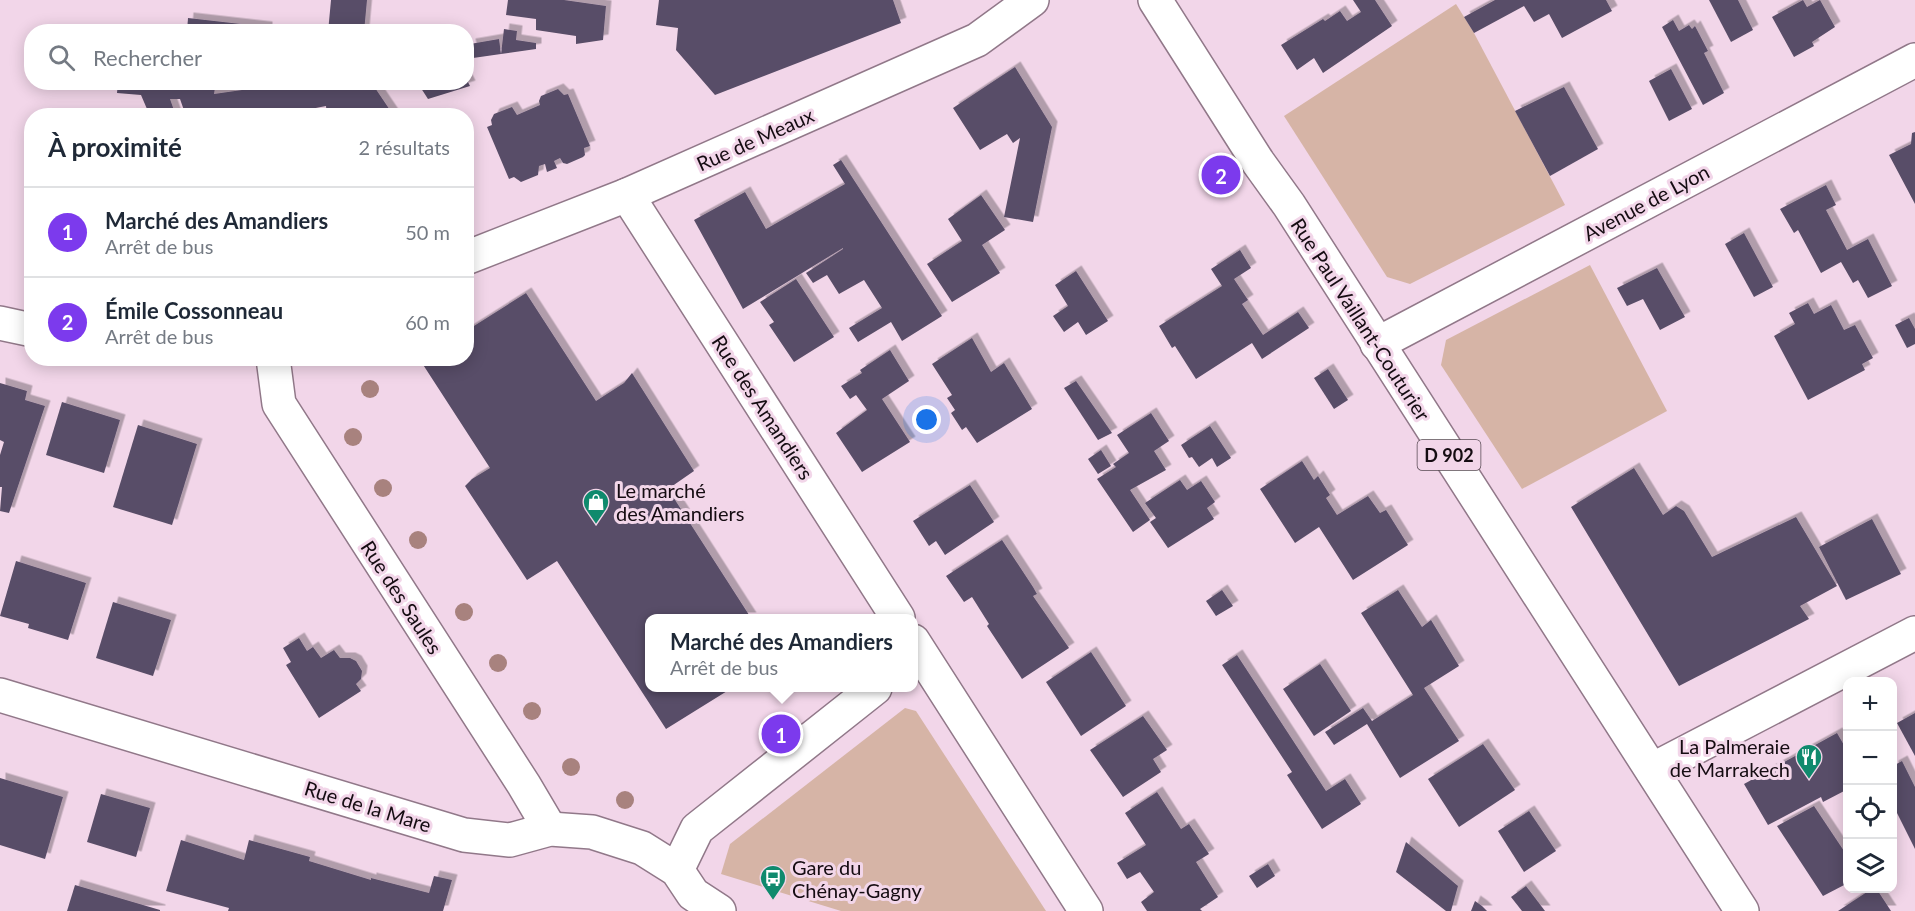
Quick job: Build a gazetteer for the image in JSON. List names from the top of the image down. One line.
{"streets":{"street":["Rue de Meaux","Avenue de Lyon","Rue Paul Vaillant-Couturier","Rue des Amandiers","D 902","Rue des Saules","Rue de la Mare"]},"crossings":[["Rue de Meaux","Rue des Amandiers"],["Avenue de Lyon","Rue Paul Vaillant-Couturier"],["Rue des Saules","Rue de la Mare"]],"places":{"shop":["Le marché des Amandiers"],"restaurant":["La Palmeraie de Marrakech"],"bus stop":["Gare du Chénay-Gagny"]},"page":{"search":"Rechercher","heading":["À proximité","2 résultats"],"pins":["2","1"],"list":[{"mark":"1","name":"Marché des Amandiers","note":"Arrêt de bus","value":"50 m"},{"mark":"2","name":"Émile Cossonneau","note":"Arrêt de bus","value":"60 m"}],"popup":["Marché des Amandiers","Arrêt de bus"],"map_buttons":["+","−"]}}
